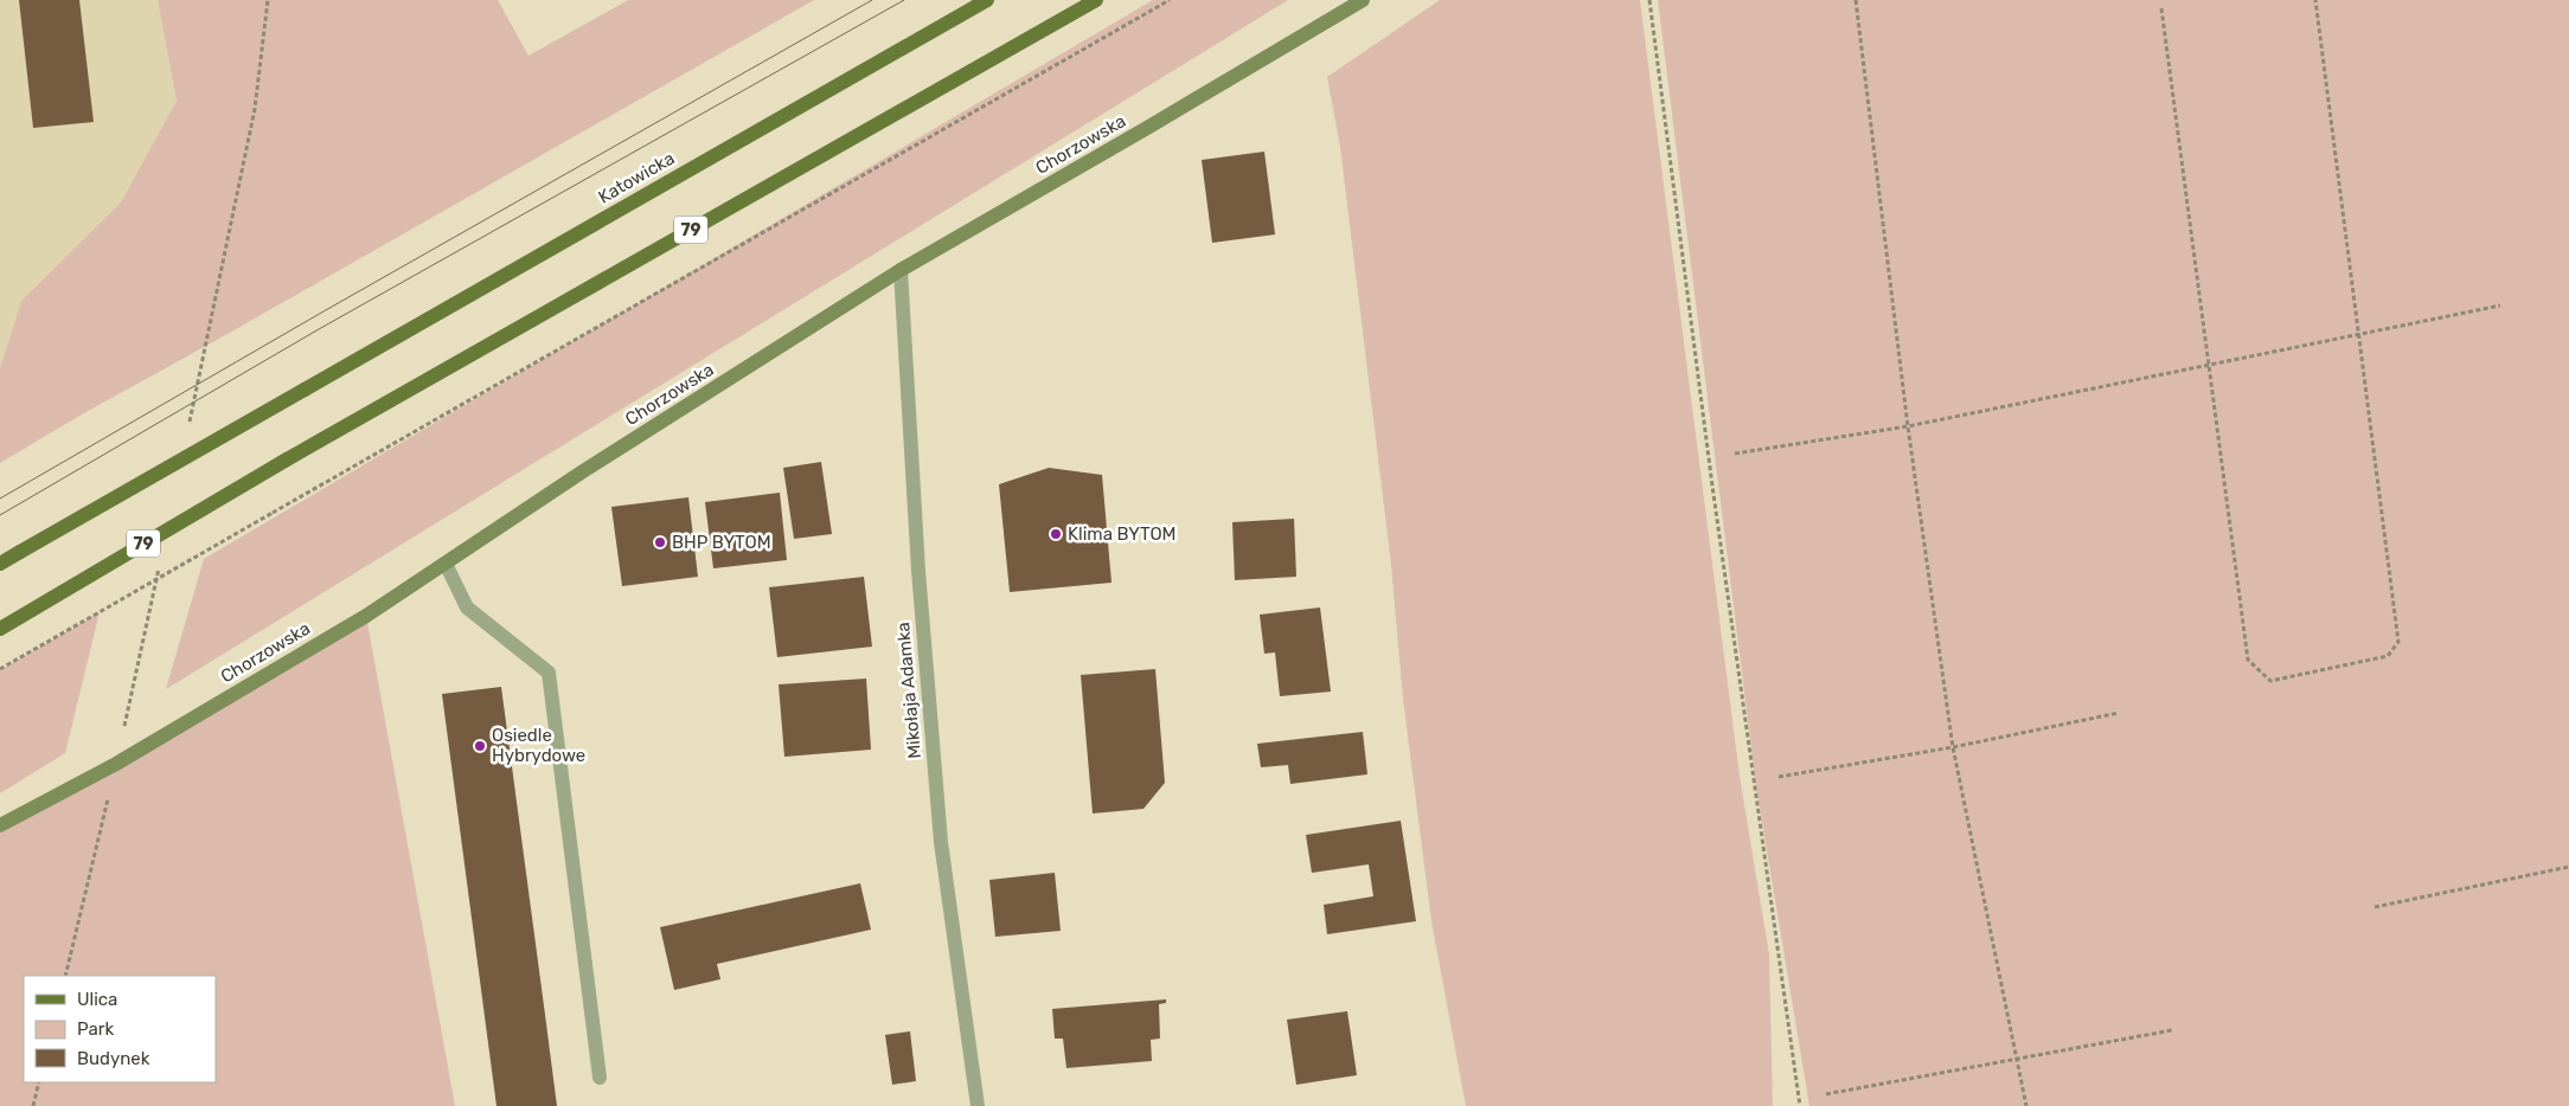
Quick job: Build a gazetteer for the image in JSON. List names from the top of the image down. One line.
{"streets":{"main road":["Katowicka","79"],"street":["Chorzowska","Mikołaja Adamka"]},"crossings":[["Chorzowska","Mikołaja Adamka"]],"places":["Klima BYTOM","BHP BYTOM","Osiedle Hybrydowe"],"legend":["Ulica","Park","Budynek"]}
